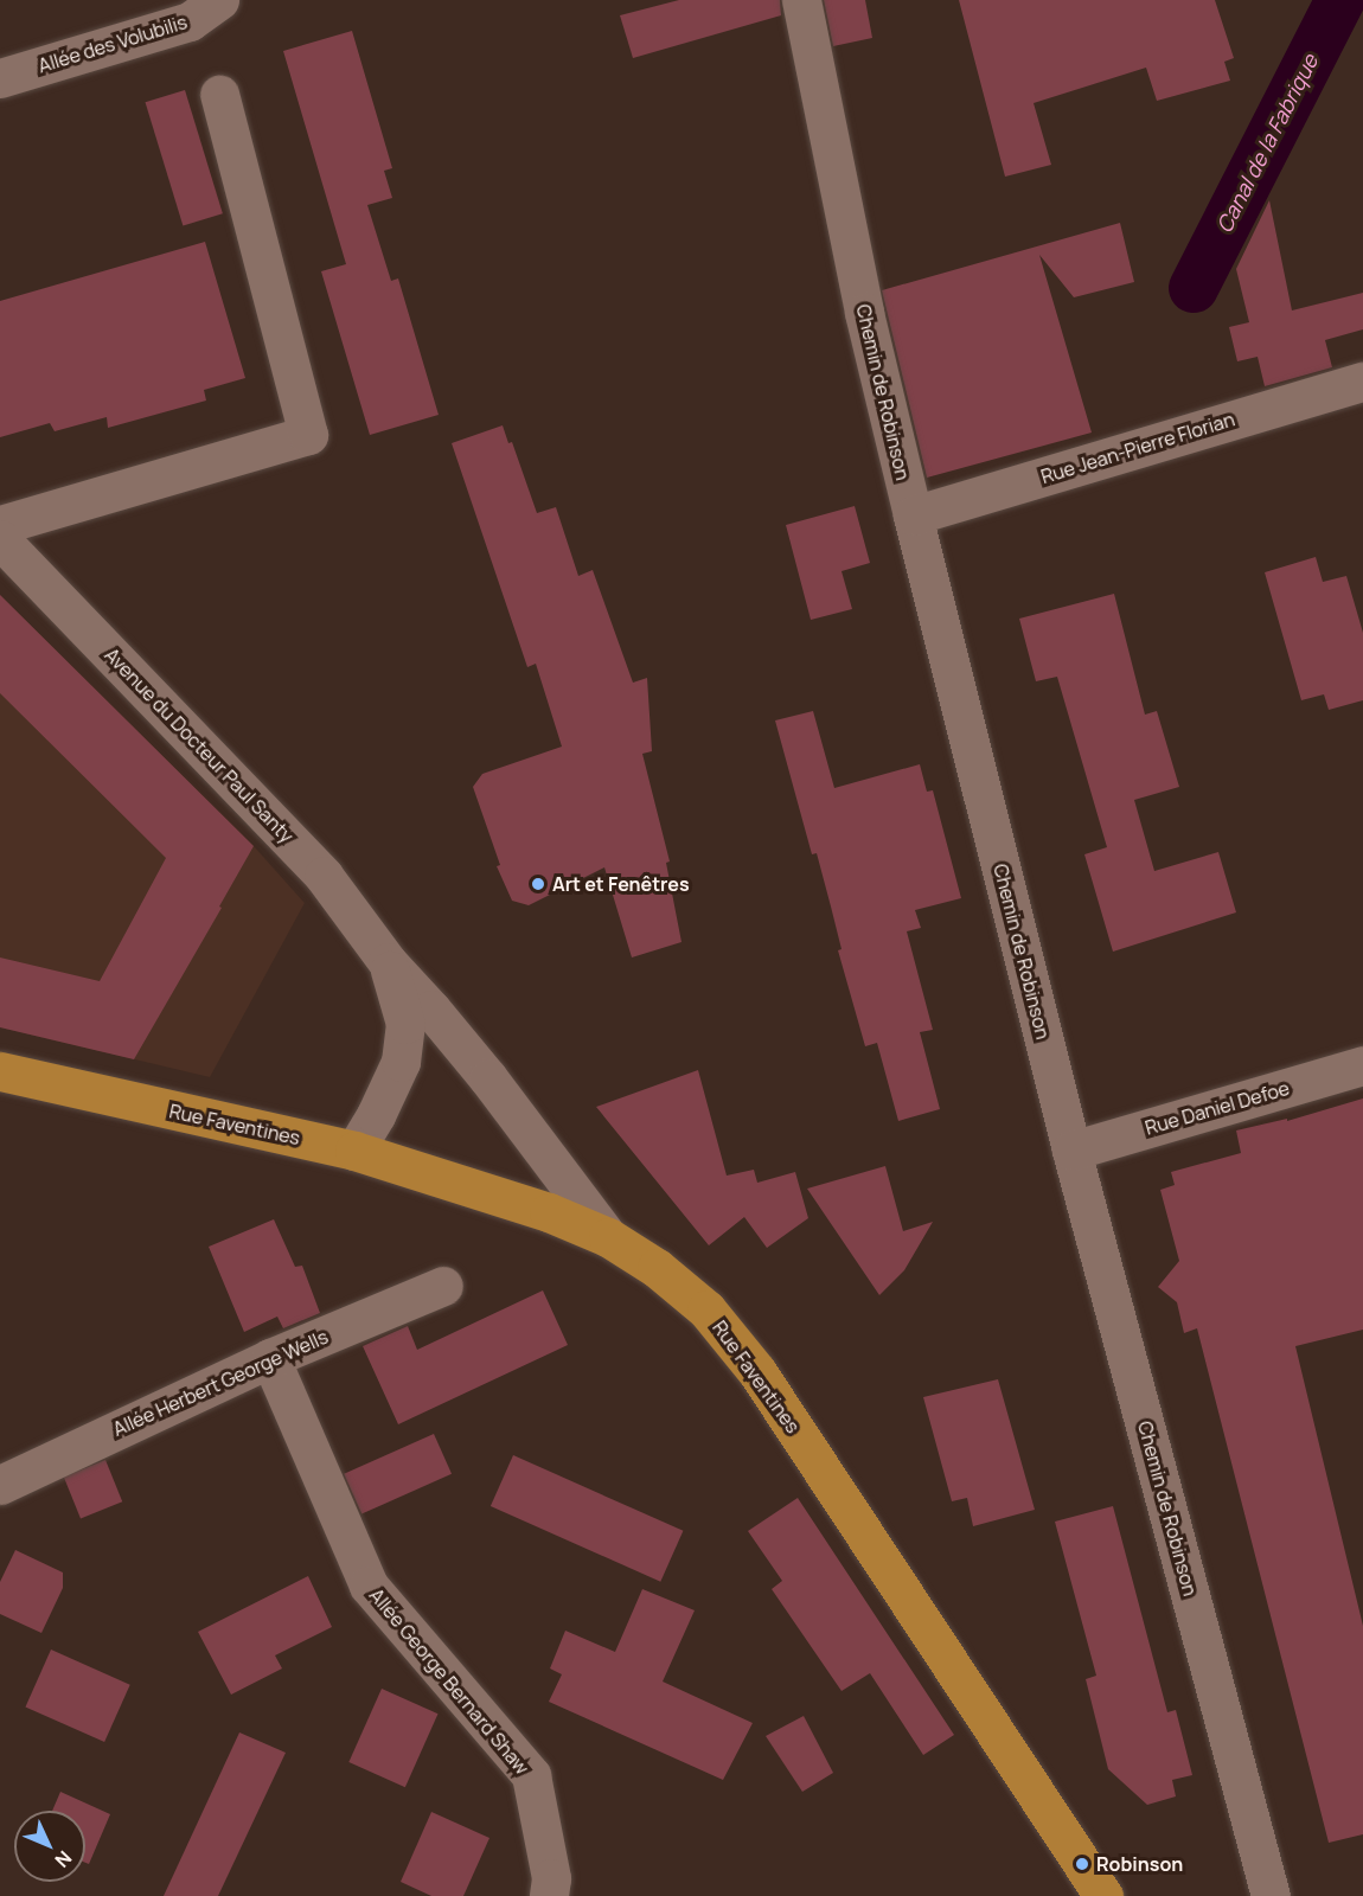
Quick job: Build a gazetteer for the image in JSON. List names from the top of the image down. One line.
{"streets":{"main road":["Rue Faventines"],"street":["Allée des Volubilis","Chemin de Robinson","Rue Jean-Pierre Florian","Avenue du Docteur Paul Santy","Rue Daniel Defoe","Allée Herbert George Wells","Allée George Bernard Shaw"]},"crossings":[["Chemin de Robinson","Rue Jean-Pierre Florian"],["Chemin de Robinson","Rue Daniel Defoe"],["Avenue du Docteur Paul Santy","Rue Faventines"],["Allée Herbert George Wells","Allée George Bernard Shaw"]],"water":["Canal de la Fabrique"],"places":["Art et Fenêtres","Robinson"],"north":"bottom right"}
